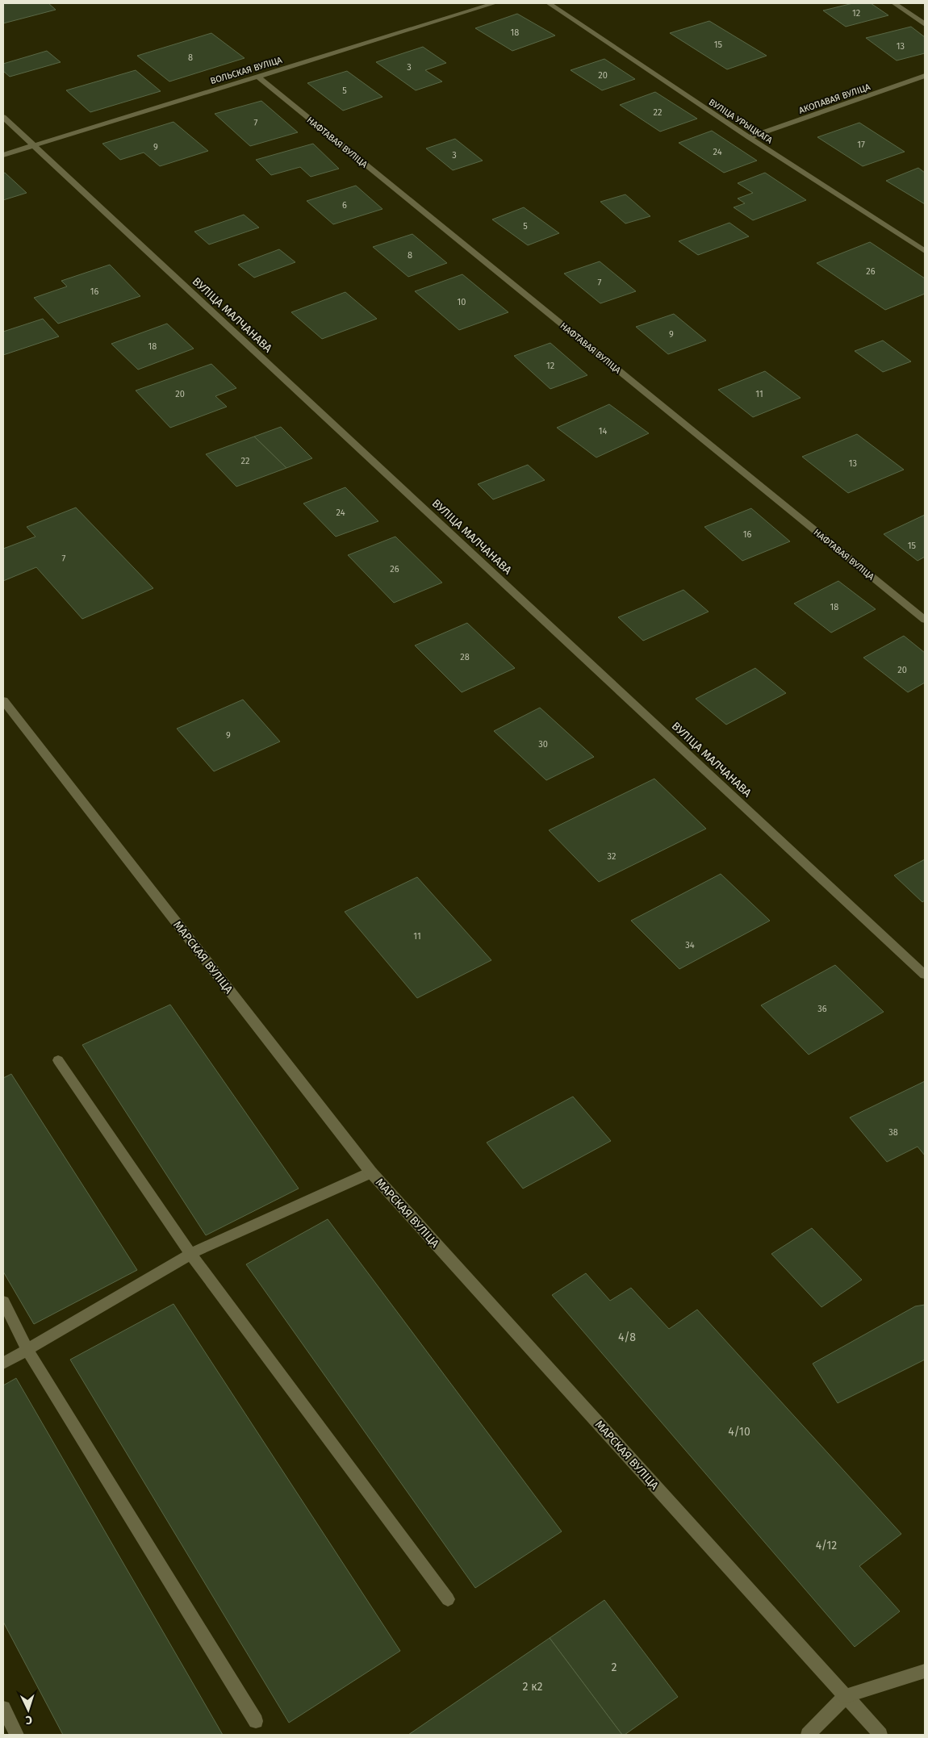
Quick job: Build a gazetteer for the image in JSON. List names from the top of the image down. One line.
{"streets":{"street":["ВОЛЬСКАЯ ВУЛІЦА","АКОПАВАЯ ВУЛІЦА","ВУЛІЦА УРЫЦКАГА","НАФТАВАЯ ВУЛІЦА","ВУЛІЦА МАЛЧАНАВА","МАРСКАЯ ВУЛІЦА"]},"crossings":[["ВОЛЬСКАЯ ВУЛІЦА","НАФТАВАЯ ВУЛІЦА"],["ВОЛЬСКАЯ ВУЛІЦА","ВУЛІЦА МАЛЧАНАВА"],["АКОПАВАЯ ВУЛІЦА","ВУЛІЦА УРЫЦКАГА"]],"house_numbers":["12","18","15","13","8","3","20","5","22","7","17","9","24","3","6","5","8","26","7","16","10","9","18","12","20","11","14","22","13","24","16","15","7","26","18","28","20","9","30","32","11","34","36","38","4/8","4/10","4/12","2","2 к2"],"north":"bottom"}
